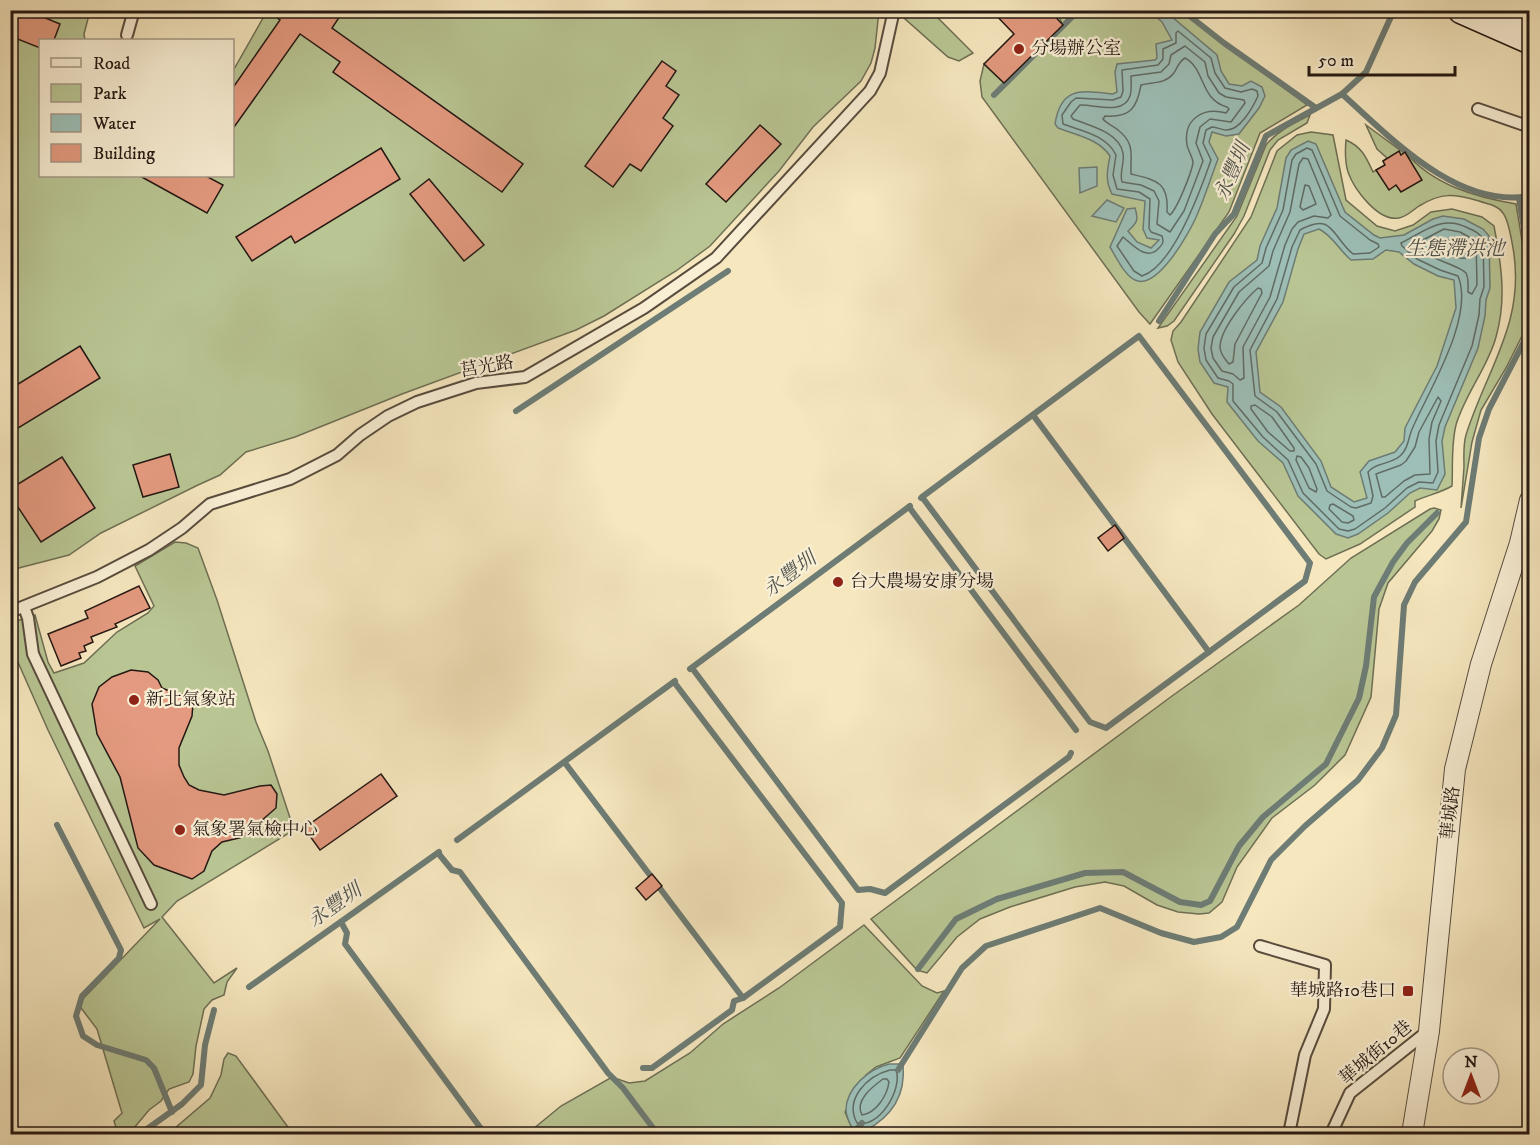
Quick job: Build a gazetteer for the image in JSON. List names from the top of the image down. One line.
{"streets":{"street":["華城路"],"lane":["莒光路","華城街10巷"]},"crossings":[["華城路","華城街10巷"]],"water":["永豐圳","生態滯洪池"],"places":{"other":["分場辦公室","台大農場安康分場","新北氣象站","氣象署氣檢中心"],"transit":["華城路10巷口"]},"legend":["Road","Park","Water","Building"],"scale_bar":"50 m","north":"top"}
